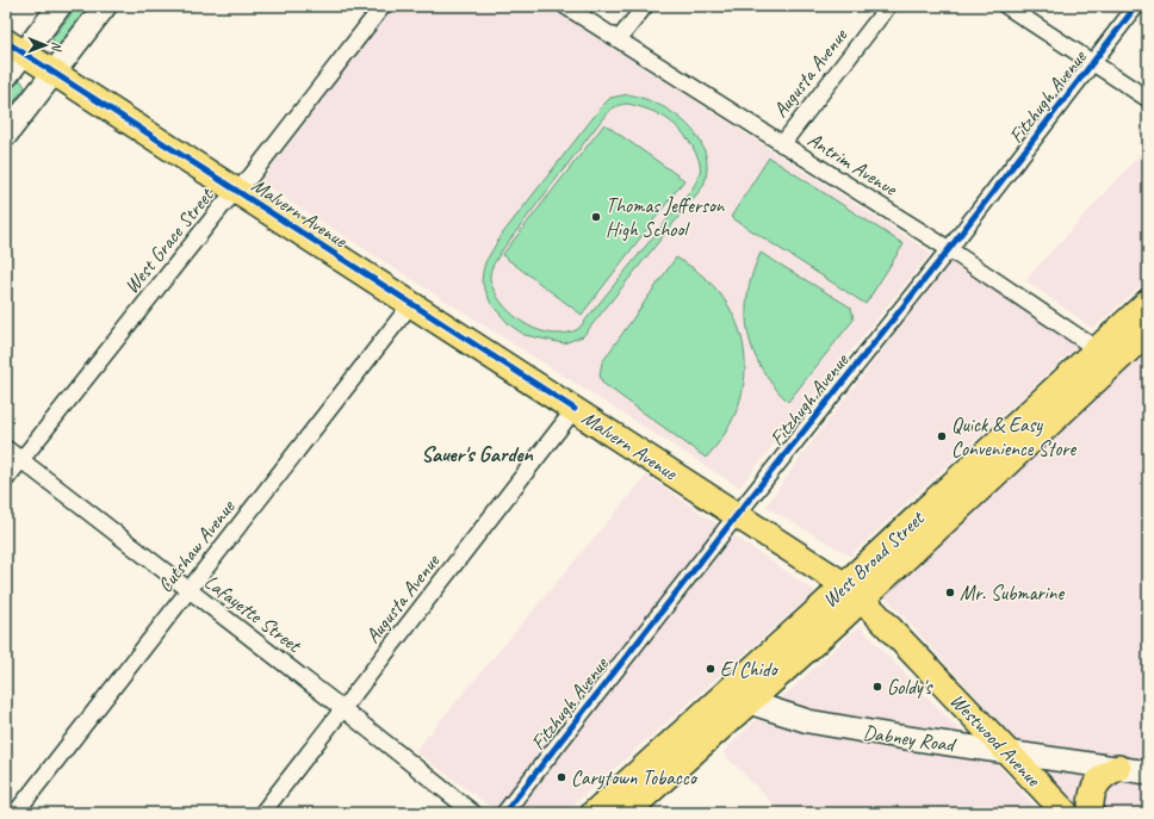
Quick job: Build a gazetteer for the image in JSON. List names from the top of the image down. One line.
{"streets":{"main road":["Malvern Avenue","West Broad Street","Westwood Avenue"],"street":["Augusta Avenue","Fitzhugh Avenue","Antrim Avenue","West Grace Street","Cutshaw Avenue","Lafayette Street","Dabney Road"]},"crossings":[["Augusta Avenue","Antrim Avenue"],["Augusta Avenue","Malvern Avenue"],["Augusta Avenue","Lafayette Street"],["Fitzhugh Avenue","Antrim Avenue"],["Fitzhugh Avenue","Malvern Avenue"],["Antrim Avenue","West Broad Street"],["Malvern Avenue","West Grace Street"],["Malvern Avenue","Cutshaw Avenue"],["Malvern Avenue","West Broad Street"],["Malvern Avenue","Westwood Avenue"],["West Grace Street","Lafayette Street"],["Cutshaw Avenue","Lafayette Street"],["West Broad Street","Dabney Road"],["West Broad Street","Westwood Avenue"],["Dabney Road","Westwood Avenue"]],"districts":["Sauer's Garden"],"places":["Thomas Jefferson High School","Quick & Easy Convenience Store","Mr. Submarine","El Chido","Goldy's","Carytown Tobacco"],"north":"right"}
